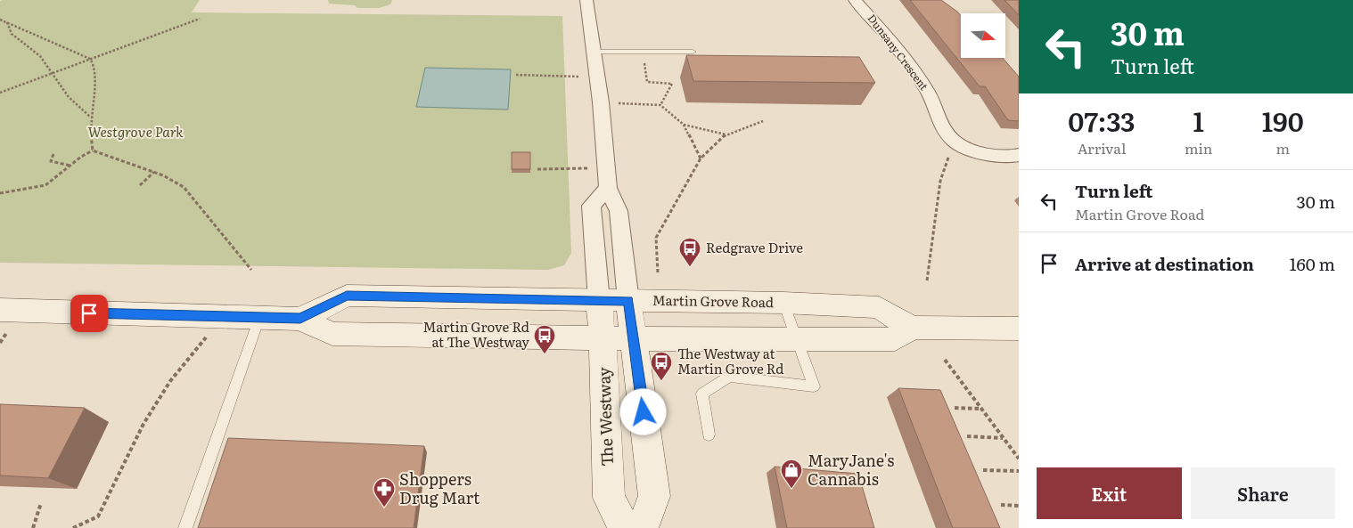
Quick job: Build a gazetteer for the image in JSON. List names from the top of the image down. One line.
{"streets":{"main road":["Martin Grove Road","The Westway"],"street":["Dunsany Crescent"]},"crossings":[["Martin Grove Road","The Westway"]],"parks":["Westgrove Park"],"places":{"bus stop":["Redgrave Drive","Martin Grove Rd at The Westway","The Westway at Martin Grove Rd"],"shop":["MaryJane's Cannabis"],"pharmacy":["Shoppers Drug Mart"]},"north":"right","page":{"turn":["30 m","Turn left"],"eta":["07:33","Arrival","1","min","190","m"],"list":[{"name":"Turn left","note":"Martin Grove Road","value":"30 m"},{"name":"Arrive at destination","value":"160 m"}],"buttons":["Exit","Share"]}}
